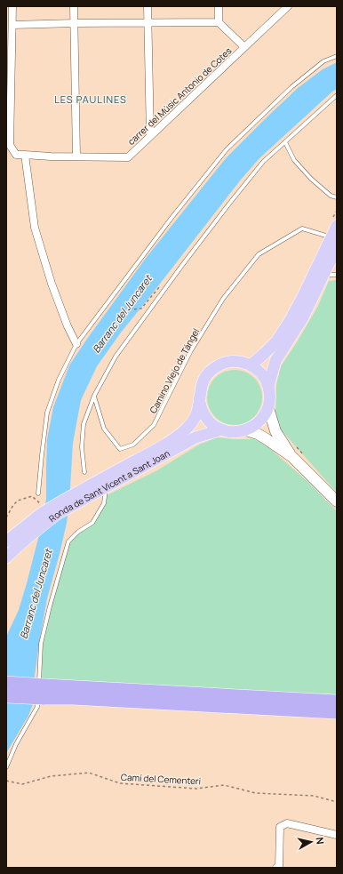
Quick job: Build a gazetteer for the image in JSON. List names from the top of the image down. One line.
{"streets":{"main road":["Ronda de Sant Vicent a Sant Joan"],"street":["carrer del Músic Antonio de Cotes"],"lane":["Camino Viejo de Tángel"],"path":["Camí del Cementeri"]},"districts":["LES PAULINES"],"water":["Barranc del Juncaret"],"north":"right"}
